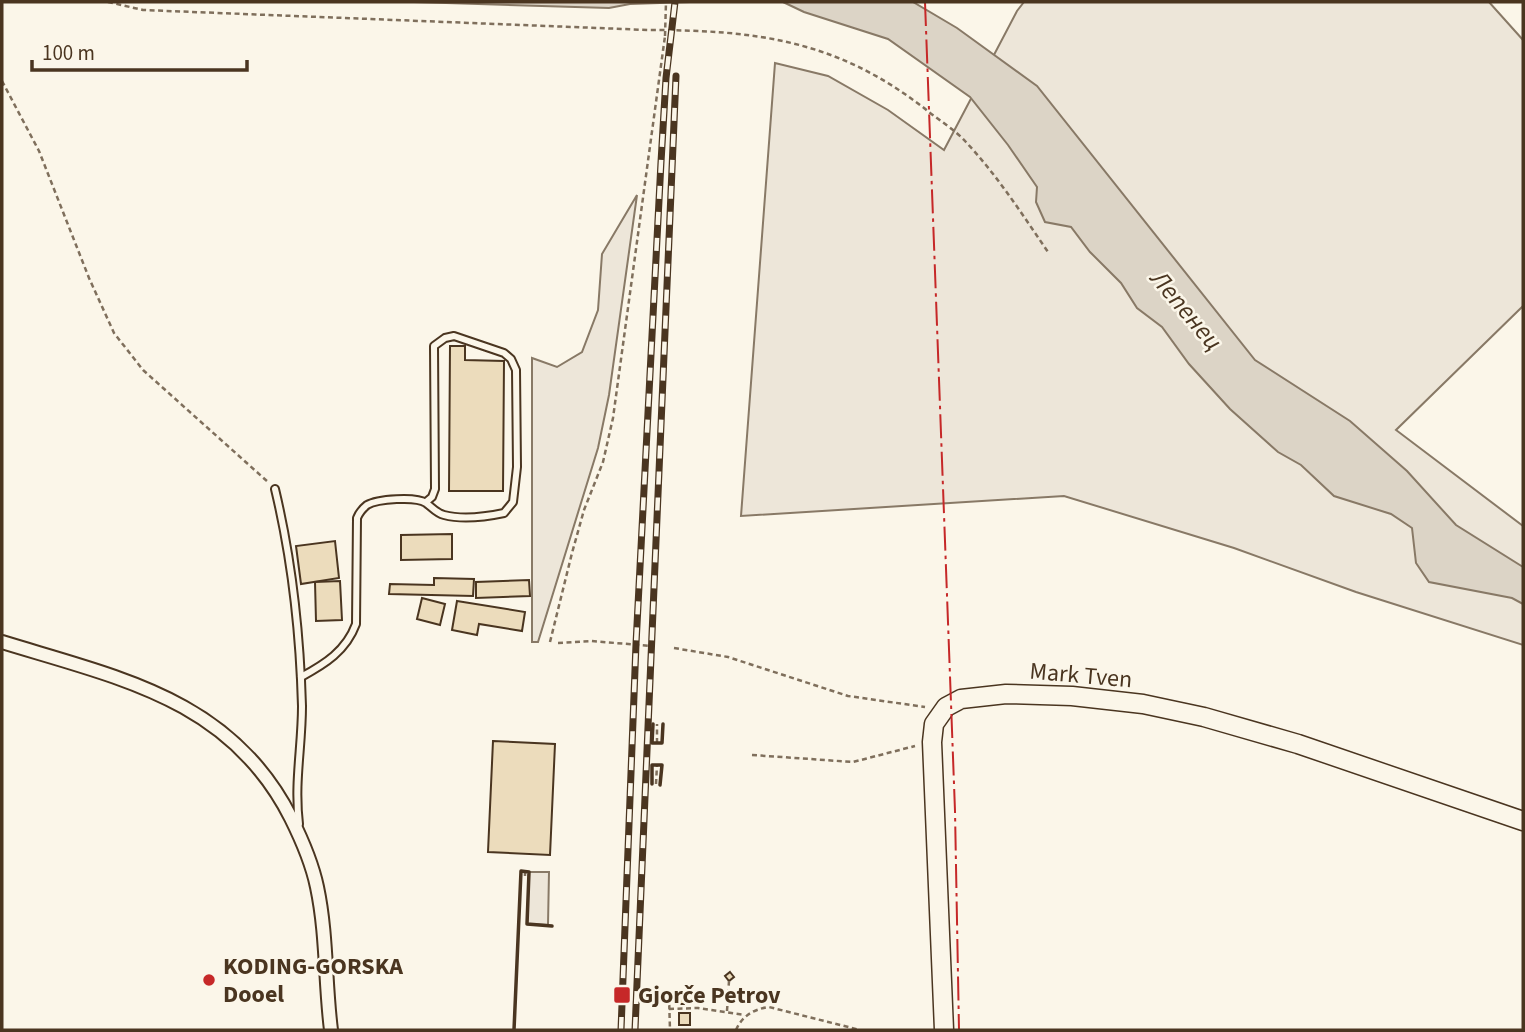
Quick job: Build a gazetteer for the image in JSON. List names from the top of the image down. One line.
{"streets":{"street":["Mark Tven"]},"water":["Лепенец"],"places":{"other":["KODING-GORSKA Dooel"],"transit":["Gjorče Petrov"]},"scale_bar":"100 m"}
